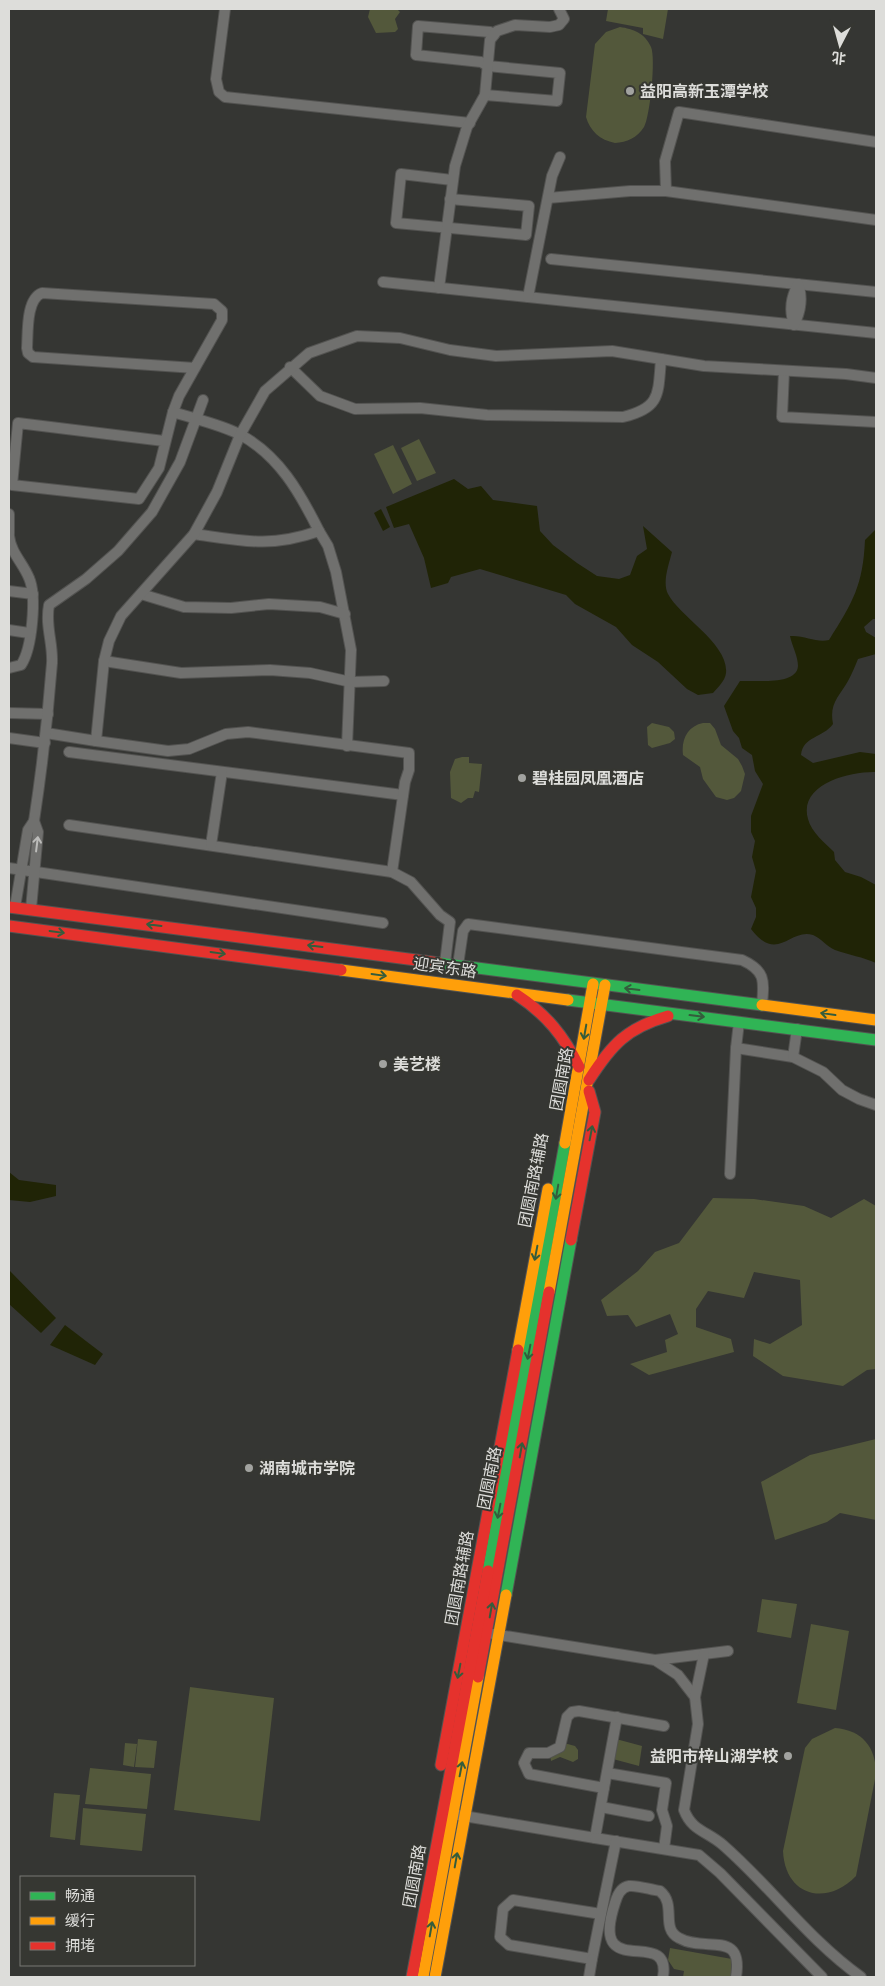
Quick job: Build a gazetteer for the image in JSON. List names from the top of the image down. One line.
{"streets":{"main road":["迎宾东路","团圆南路","团圆南路辅路"]},"crossings":[["迎宾东路","团圆南路"],["团圆南路","团圆南路辅路"]],"places":["益阳高新玉潭学校","碧桂园凤凰酒店","美艺楼","湖南城市学院","益阳市梓山湖学校"],"legend":["畅通","缓行","拥堵"],"north":"bottom"}
